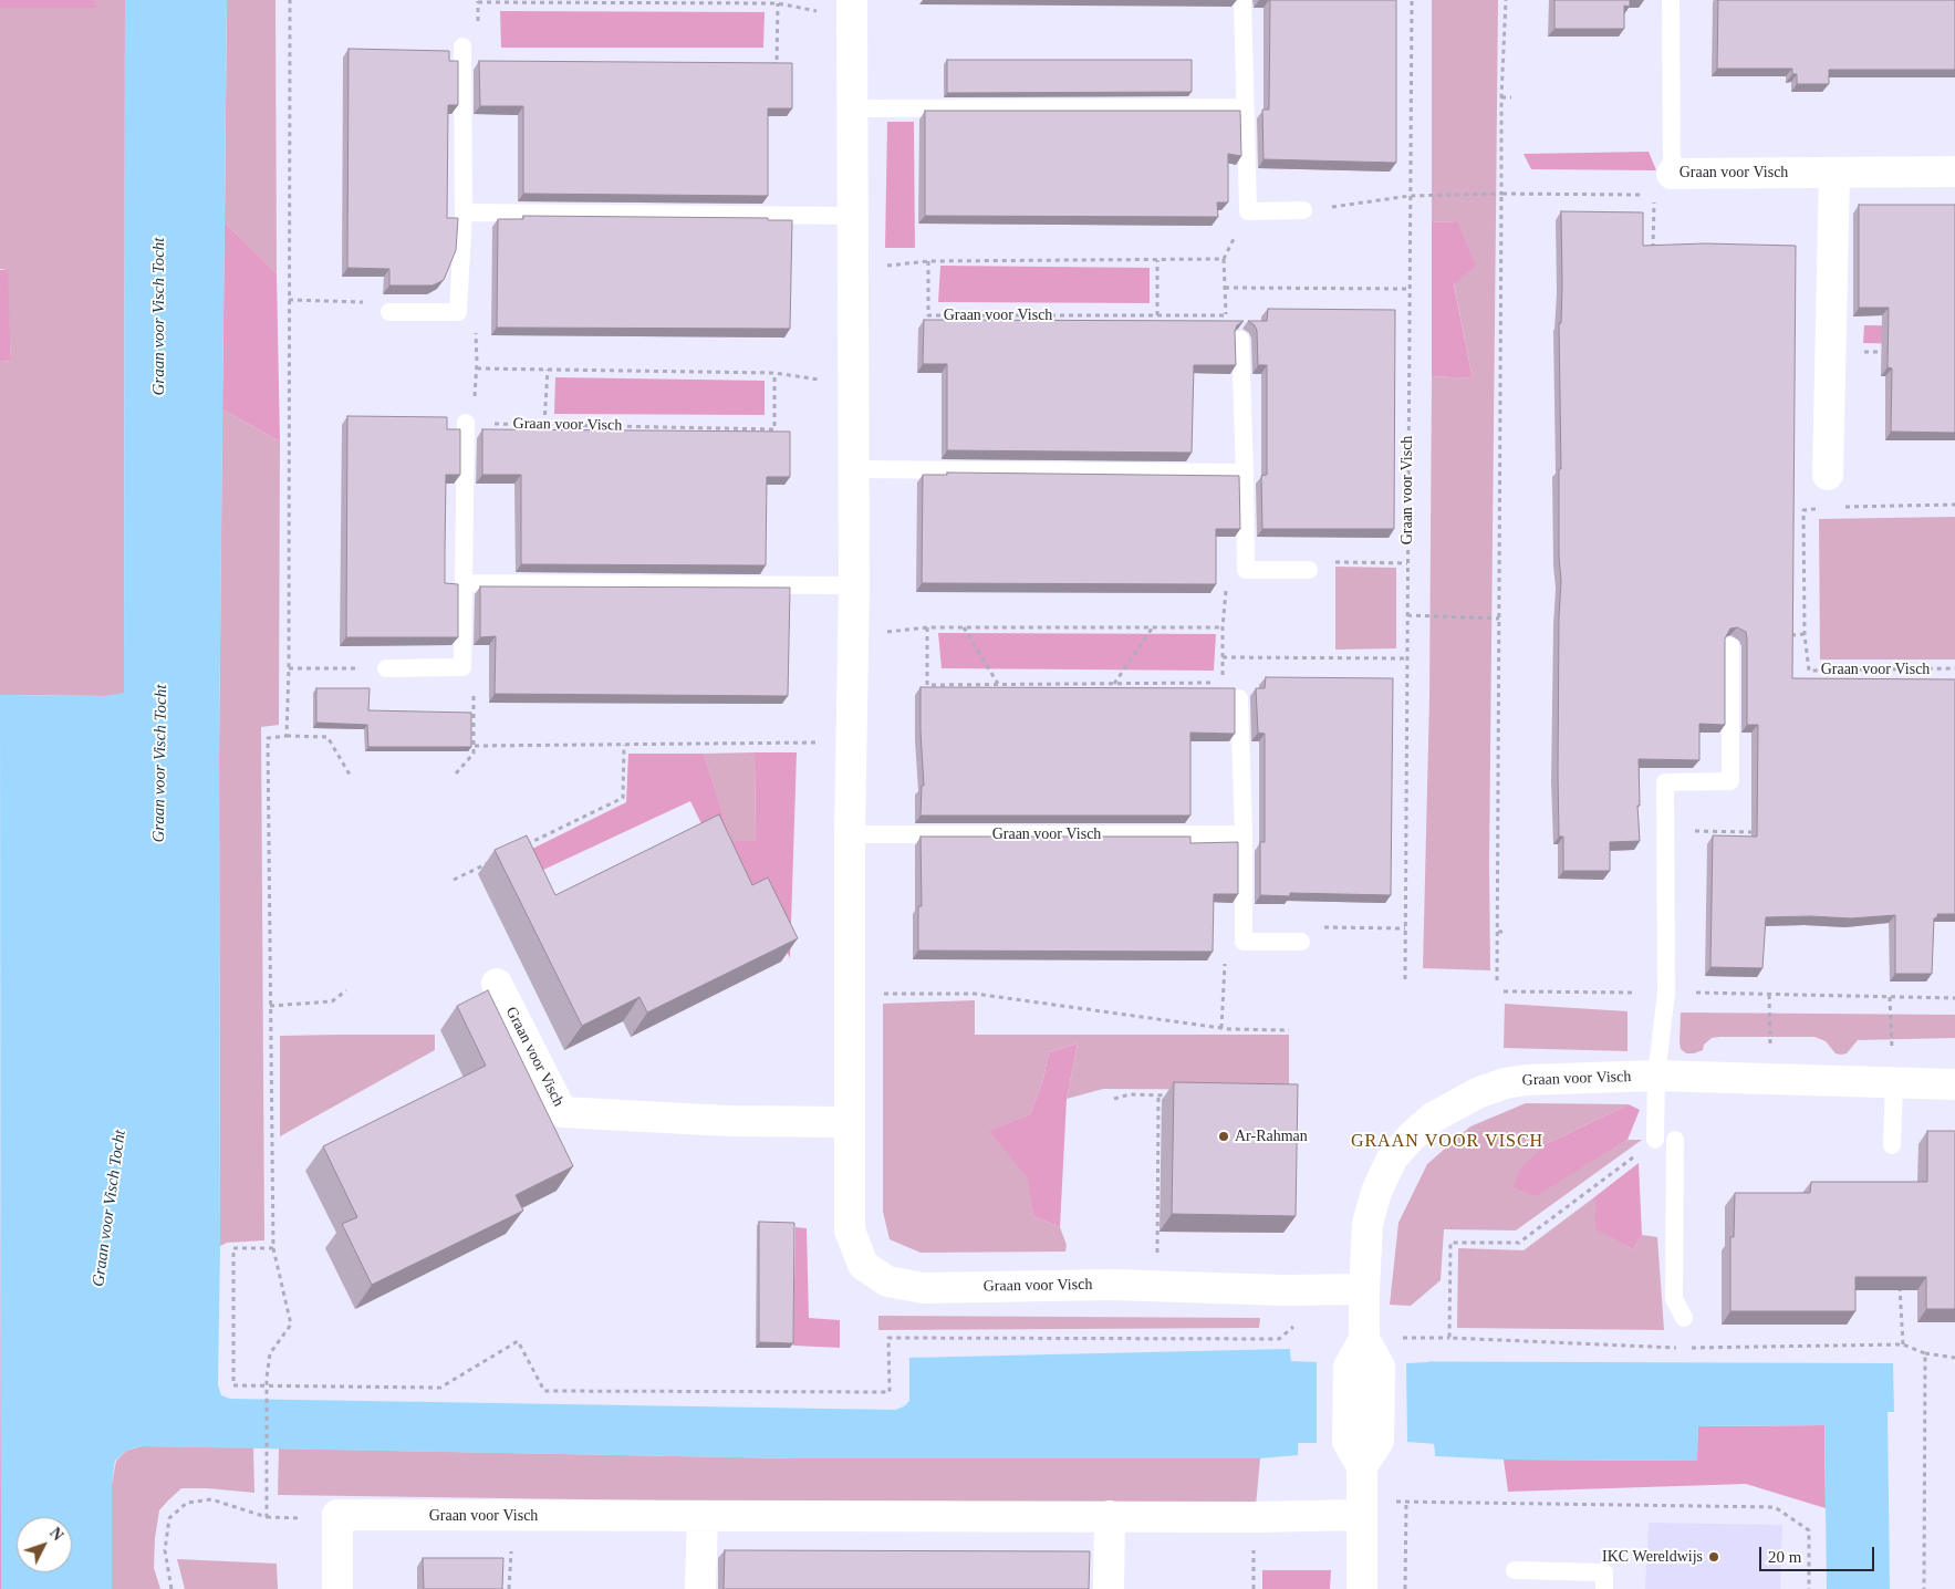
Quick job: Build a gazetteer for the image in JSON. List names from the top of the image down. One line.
{"streets":{"street":["Graan voor Visch"]},"districts":["GRAAN VOOR VISCH"],"water":["Graan voor Visch Tocht"],"places":["Ar-Rahman","IKC Wereldwijs"],"scale_bar":"20 m","north":"top right"}
